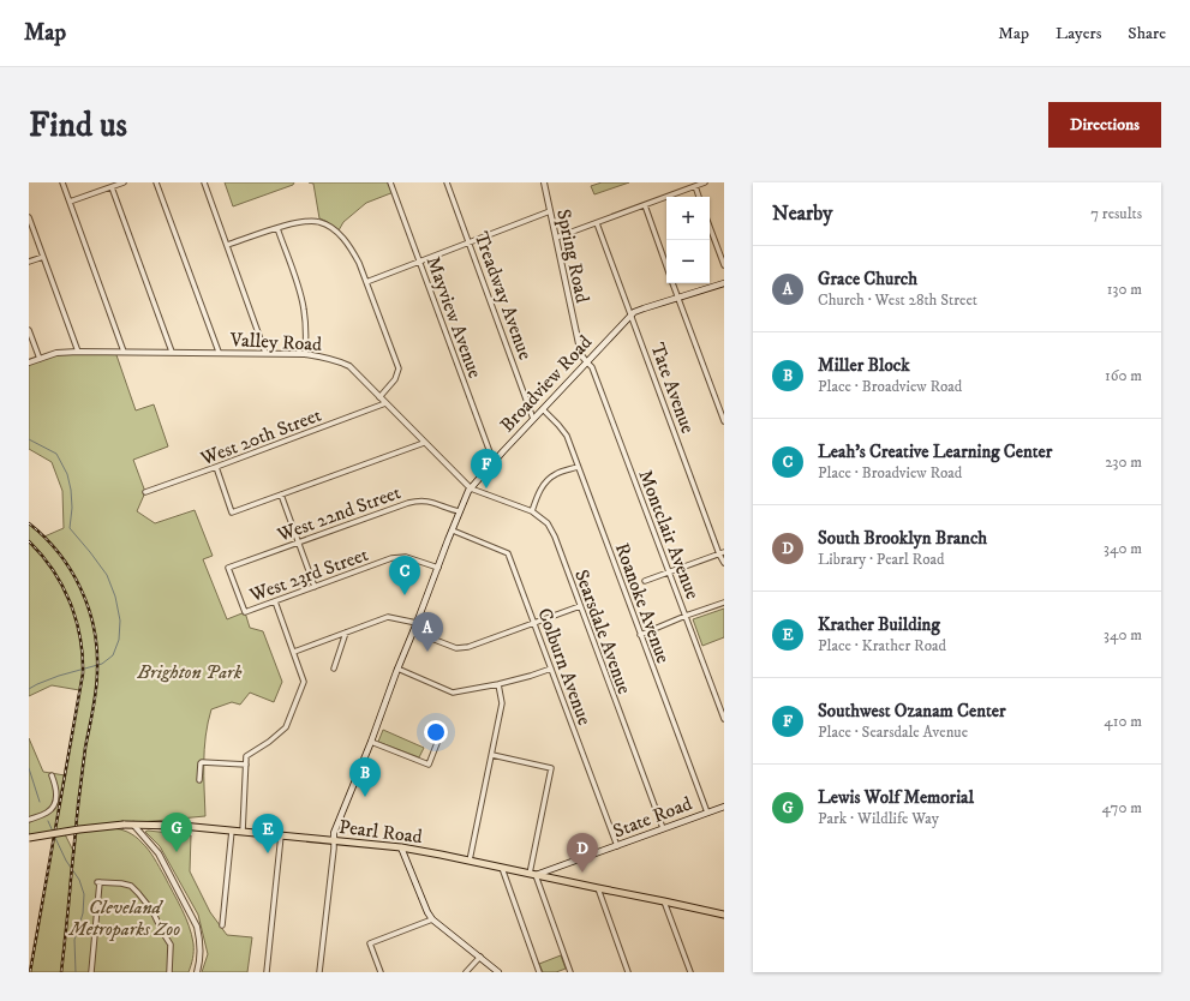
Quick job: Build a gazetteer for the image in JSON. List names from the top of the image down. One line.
{"streets":{"main road":["Broadview Road","State Road","Pearl Road"],"street":["Spring Road","Treadway Avenue","Mayview Avenue","Valley Road","Tate Avenue","West 20th Street","West 22nd Street","Montclair Avenue","West 23rd Street","Roanoke Avenue","Searsdale Avenue","Colburn Avenue"]},"crossings":[["Spring Road","Broadview Road"],["Spring Road","Montclair Avenue"],["Treadway Avenue","Broadview Road"],["Mayview Avenue","Broadview Road"],["Valley Road","Broadview Road"],["Valley Road","West 20th Street"],["Valley Road","Searsdale Avenue"],["Broadview Road","Tate Avenue"],["Broadview Road","West 22nd Street"],["Broadview Road","Montclair Avenue"],["Broadview Road","West 23rd Street"],["Broadview Road","Roanoke Avenue"],["Broadview Road","Searsdale Avenue"],["Broadview Road","Colburn Avenue"],["Broadview Road","Pearl Road"],["West 22nd Street","West 23rd Street"],["Roanoke Avenue","State Road"],["Searsdale Avenue","State Road"],["Colburn Avenue","State Road"],["State Road","Pearl Road"]],"parks":["Brighton Park","Cleveland Metroparks Zoo"],"page":{"header":"Map","nav":["Map","Layers","Share"],"buttons":"Directions","title":"Find us","heading":["Nearby","7 results"],"map_buttons":["+","−"],"list":[{"mark":"A","name":"Grace Church","note":"Church · West 28th Street","value":"130 m"},{"mark":"B","name":"Miller Block","note":"Place · Broadview Road","value":"160 m"},{"mark":"C","name":"Leah's Creative Learning Center","note":"Place · Broadview Road","value":"230 m"},{"mark":"D","name":"South Brooklyn Branch","note":"Library · Pearl Road","value":"340 m"},{"mark":"E","name":"Krather Building","note":"Place · Krather Road","value":"340 m"},{"mark":"F","name":"Southwest Ozanam Center","note":"Place · Searsdale Avenue","value":"410 m"},{"mark":"G","name":"Lewis Wolf Memorial","note":"Park · Wildlife Way","value":"470 m"}],"pins":["F","C","A","B","G","E","D"]}}
